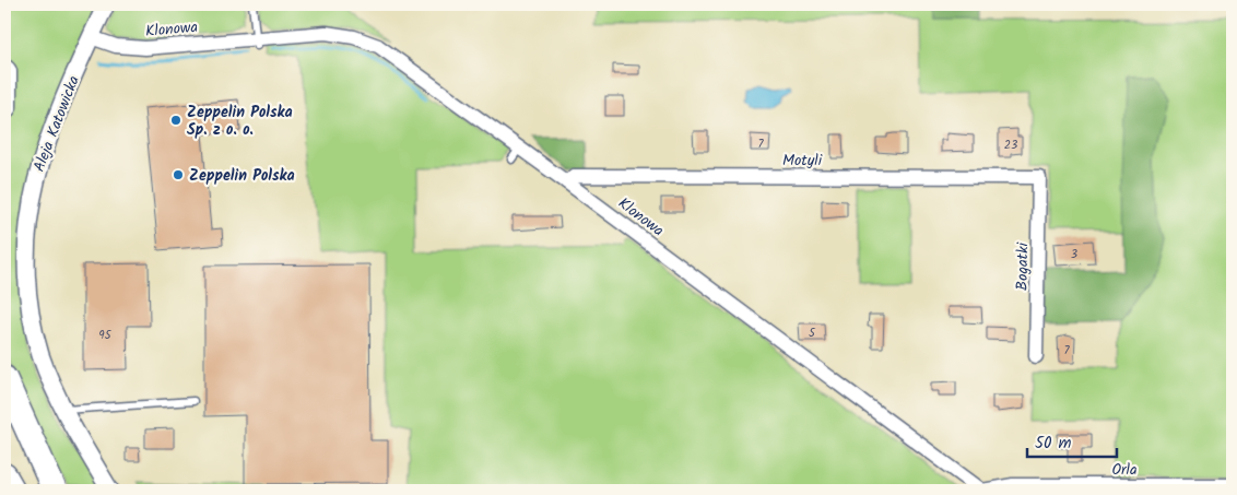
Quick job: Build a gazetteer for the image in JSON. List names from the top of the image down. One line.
{"streets":{"street":["Klonowa","Aleja Katowicka","Motyli","Bogatki","Orla"]},"crossings":[["Klonowa","Aleja Katowicka"],["Klonowa","Motyli"],["Klonowa","Orla"],["Motyli","Bogatki"]],"places":["Zeppelin Polska Sp. z o. o.","Zeppelin Polska"],"house_numbers":["7","23","3","5","95","7"],"scale_bar":"50 m"}
